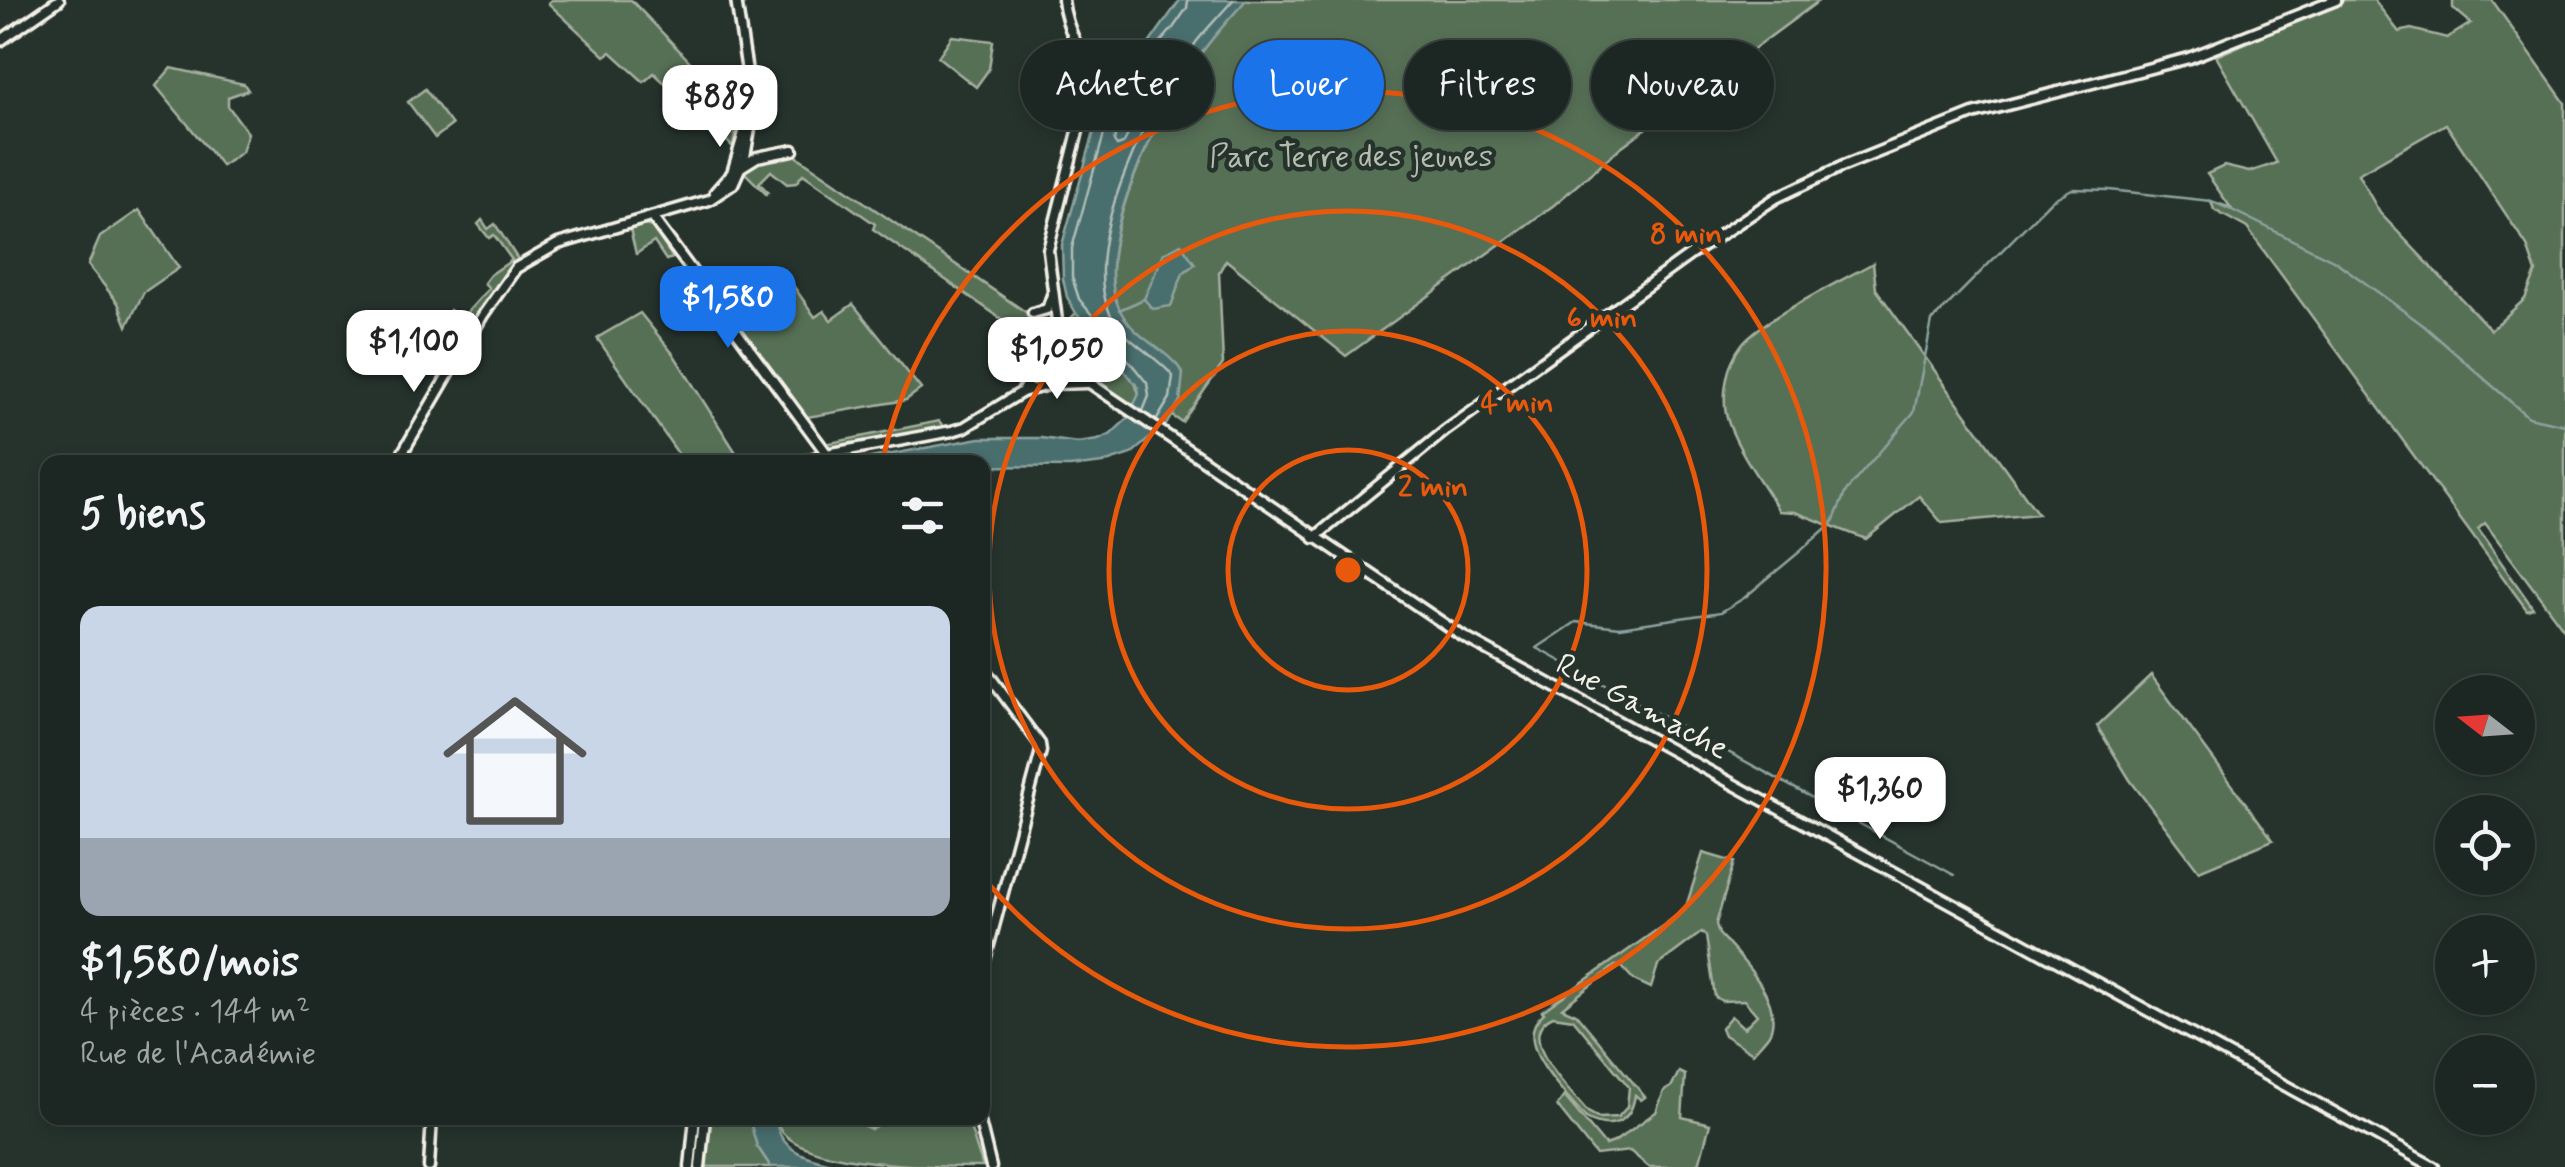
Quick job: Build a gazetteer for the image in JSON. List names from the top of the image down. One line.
{"streets":{"street":["Rue Gamache"]},"parks":["Parc Terre des jeunes"],"north":"left","page":{"chip":["Acheter","Louer","Filtres","Nouveau"],"price":["$889","$1,580","$1,100","$1,050","$1,360"],"heading":"5 biens","list":[{"name":"$1,580/mois","note":"4 pièces · 144 m² · Rue de l'Académie"}],"map_buttons":["+","−"]},"rings":["8 min","6 min","4 min","2 min"]}
